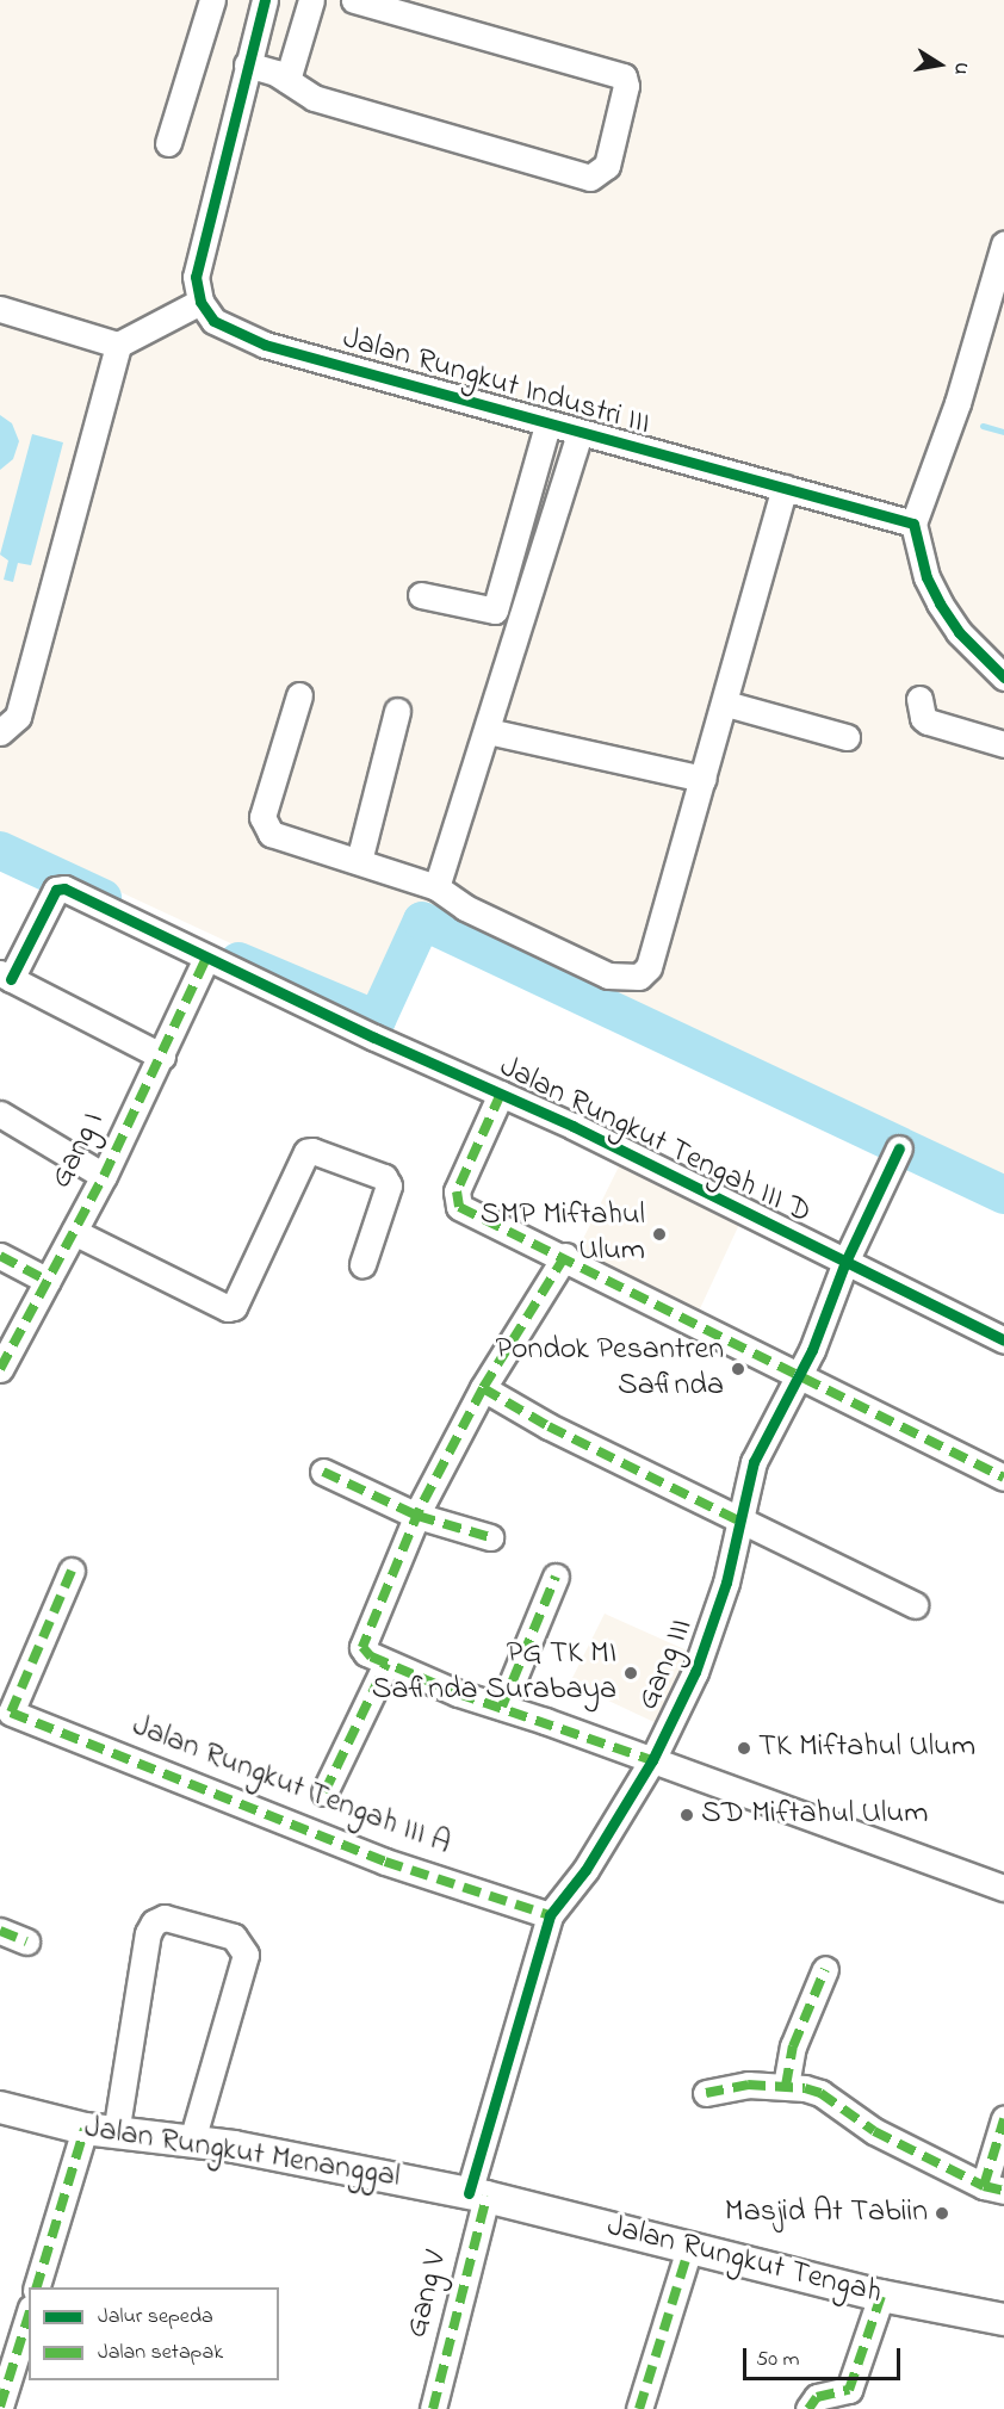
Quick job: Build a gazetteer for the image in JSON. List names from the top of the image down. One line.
{"streets":{"main road":["Jalan Rungkut Menanggal","Jalan Rungkut Tengah"],"street":["Jalan Rungkut Industri III","Jalan Rungkut Tengah III D","Gang I","Gang III","Jalan Rungkut Tengah III A","Gang V"]},"crossings":[["Jalan Rungkut Tengah III D","Gang I"],["Jalan Rungkut Tengah III D","Gang III"],["Gang III","Jalan Rungkut Tengah III A"],["Gang III","Jalan Rungkut Menanggal"],["Gang III","Jalan Rungkut Tengah"],["Gang III","Gang V"],["Jalan Rungkut Menanggal","Jalan Rungkut Tengah"],["Jalan Rungkut Menanggal","Gang V"],["Jalan Rungkut Tengah","Gang V"]],"places":["SMP Miftahul Ulum","Pondok Pesantren Safinda","PG TK MI Safinda Surabaya","TK Miftahul Ulum","SD Miftahul Ulum","Masjid At Tabiin"],"legend":["Jalur sepeda","Jalan setapak"],"scale_bar":"50 m","north":"right"}
